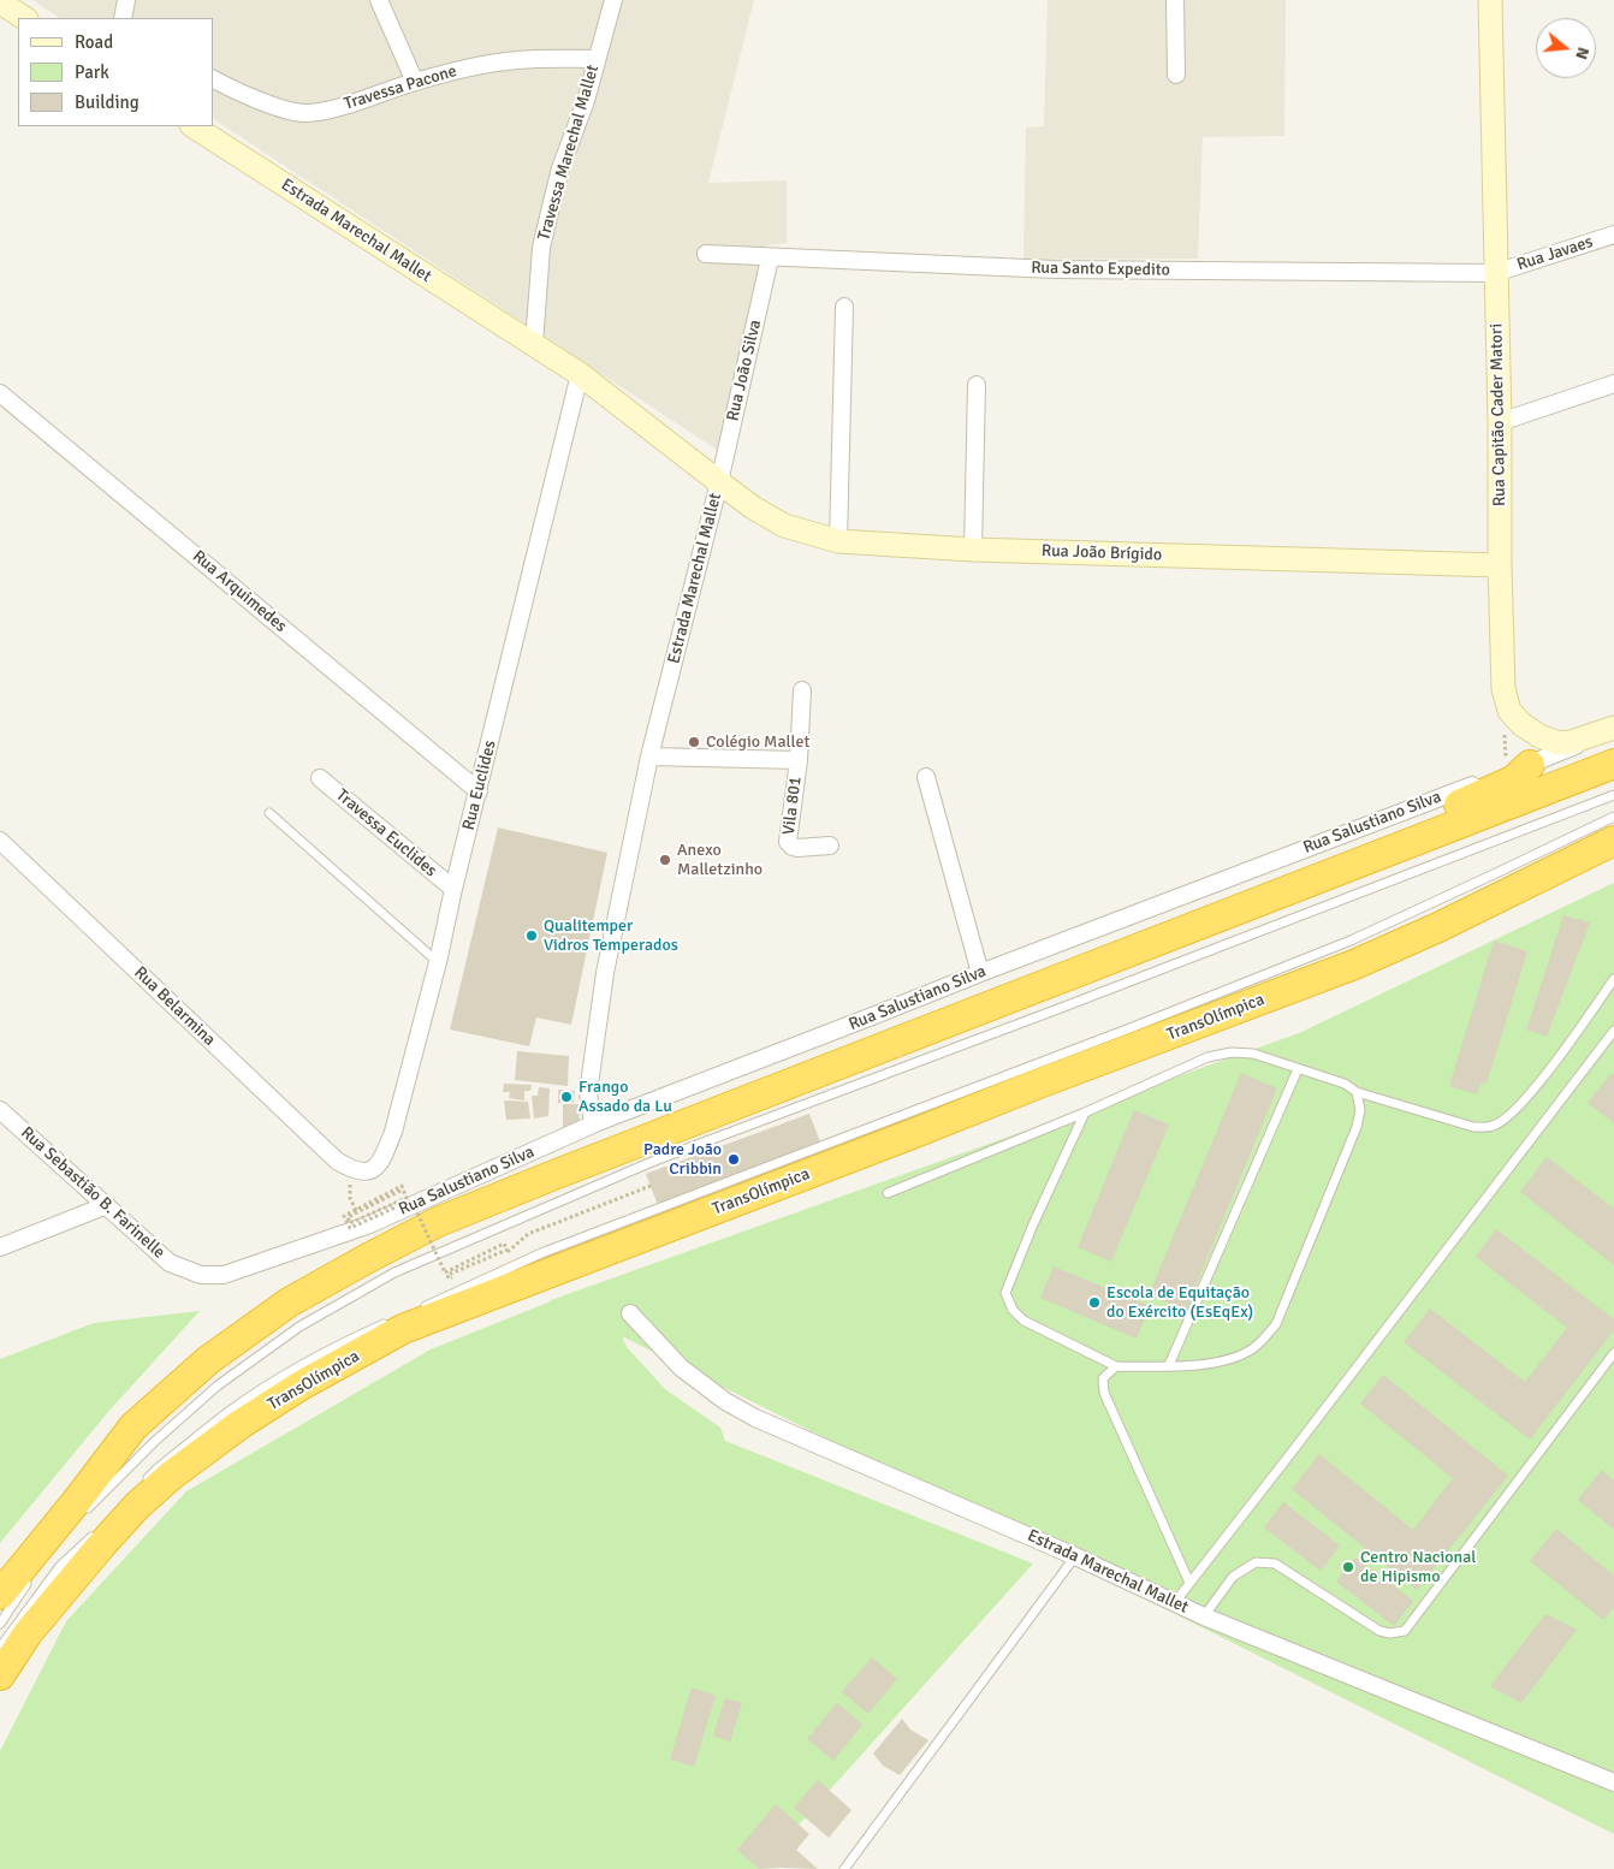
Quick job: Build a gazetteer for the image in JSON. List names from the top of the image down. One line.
{"streets":{"highway":["TransOlímpica"],"street":["Travessa Pacone","Travessa Marechal Mallet","Estrada Marechal Mallet","Rua Javaes","Rua Santo Expedito","Rua João Silva","Rua Capitão Cader Matori","Rua João Brígido","Rua Arquimedes","Rua Euclides","Vila 801","Rua Salustiano Silva","Travessa Euclides","Rua Belarmina","Rua Sebastião B. Farinelle"]},"crossings":[["Travessa Pacone","Travessa Marechal Mallet"],["Travessa Marechal Mallet","Estrada Marechal Mallet"],["Estrada Marechal Mallet","Rua João Silva"],["Estrada Marechal Mallet","Rua João Brígido"],["Estrada Marechal Mallet","Rua Euclides"],["Estrada Marechal Mallet","Vila 801"],["Estrada Marechal Mallet","Rua Salustiano Silva"],["Rua Javaes","Rua Santo Expedito"],["Rua Javaes","Rua Capitão Cader Matori"],["Rua Santo Expedito","Rua João Silva"],["Rua Santo Expedito","Rua Capitão Cader Matori"],["Rua João Silva","Rua João Brígido"],["Rua Capitão Cader Matori","Rua João Brígido"],["Rua Capitão Cader Matori","Rua Salustiano Silva"],["Rua Arquimedes","Rua Euclides"],["Rua Euclides","Travessa Euclides"],["Rua Euclides","Rua Belarmina"],["Rua Salustiano Silva","Rua Sebastião B. Farinelle"]],"places":["Colégio Mallet","Anexo Malletzinho","Qualitemper Vidros Temperados","Frango Assado da Lu","Padre João Cribbin","Escola de Equitação do Exército (EsEqEx)","Centro Nacional de Hipismo"],"legend":["Road","Park","Building"],"north":"right"}
